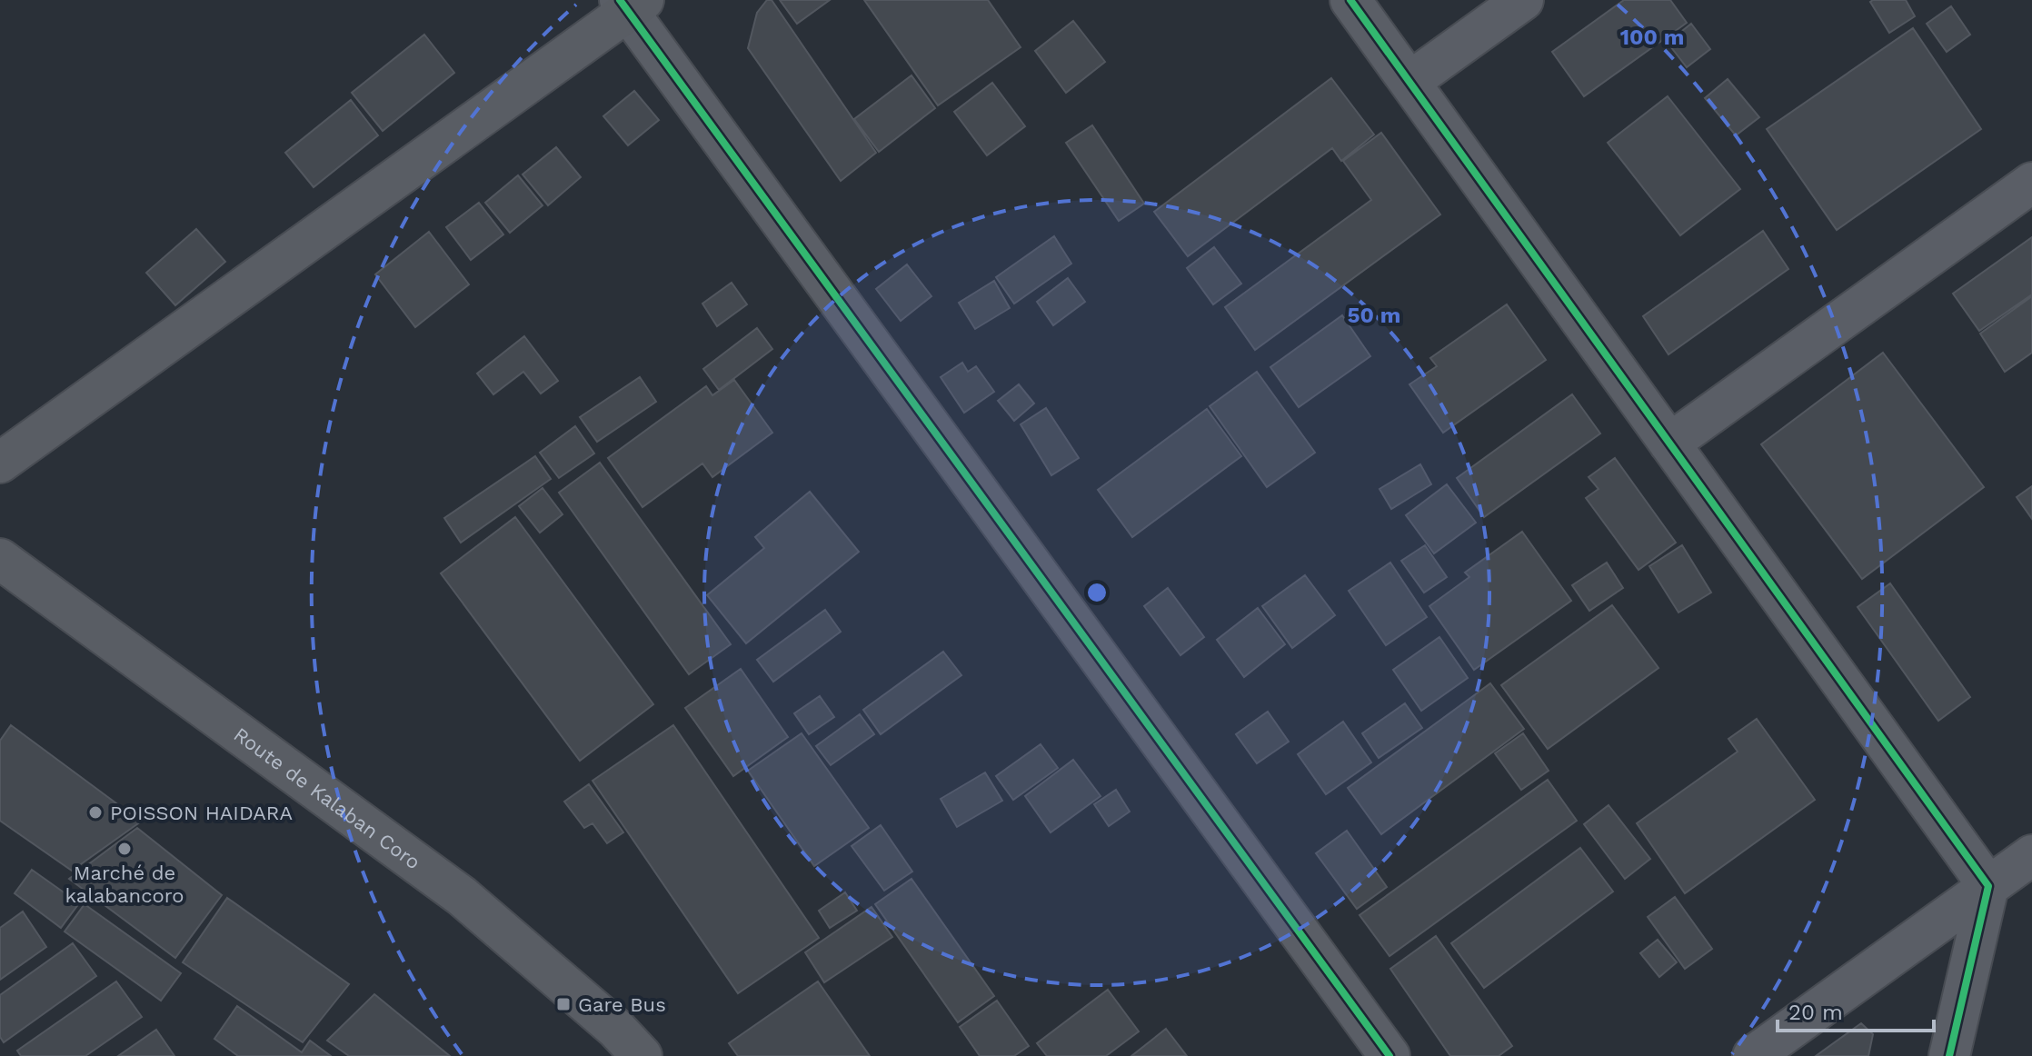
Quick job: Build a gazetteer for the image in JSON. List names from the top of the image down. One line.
{"streets":{"main road":["Route de Kalaban Coro"]},"places":{"other":["POISSON HAIDARA","Marché de kalabancoro"],"transit":["Gare Bus"]},"scale_bar":"20 m","rings":["100 m","50 m"]}
